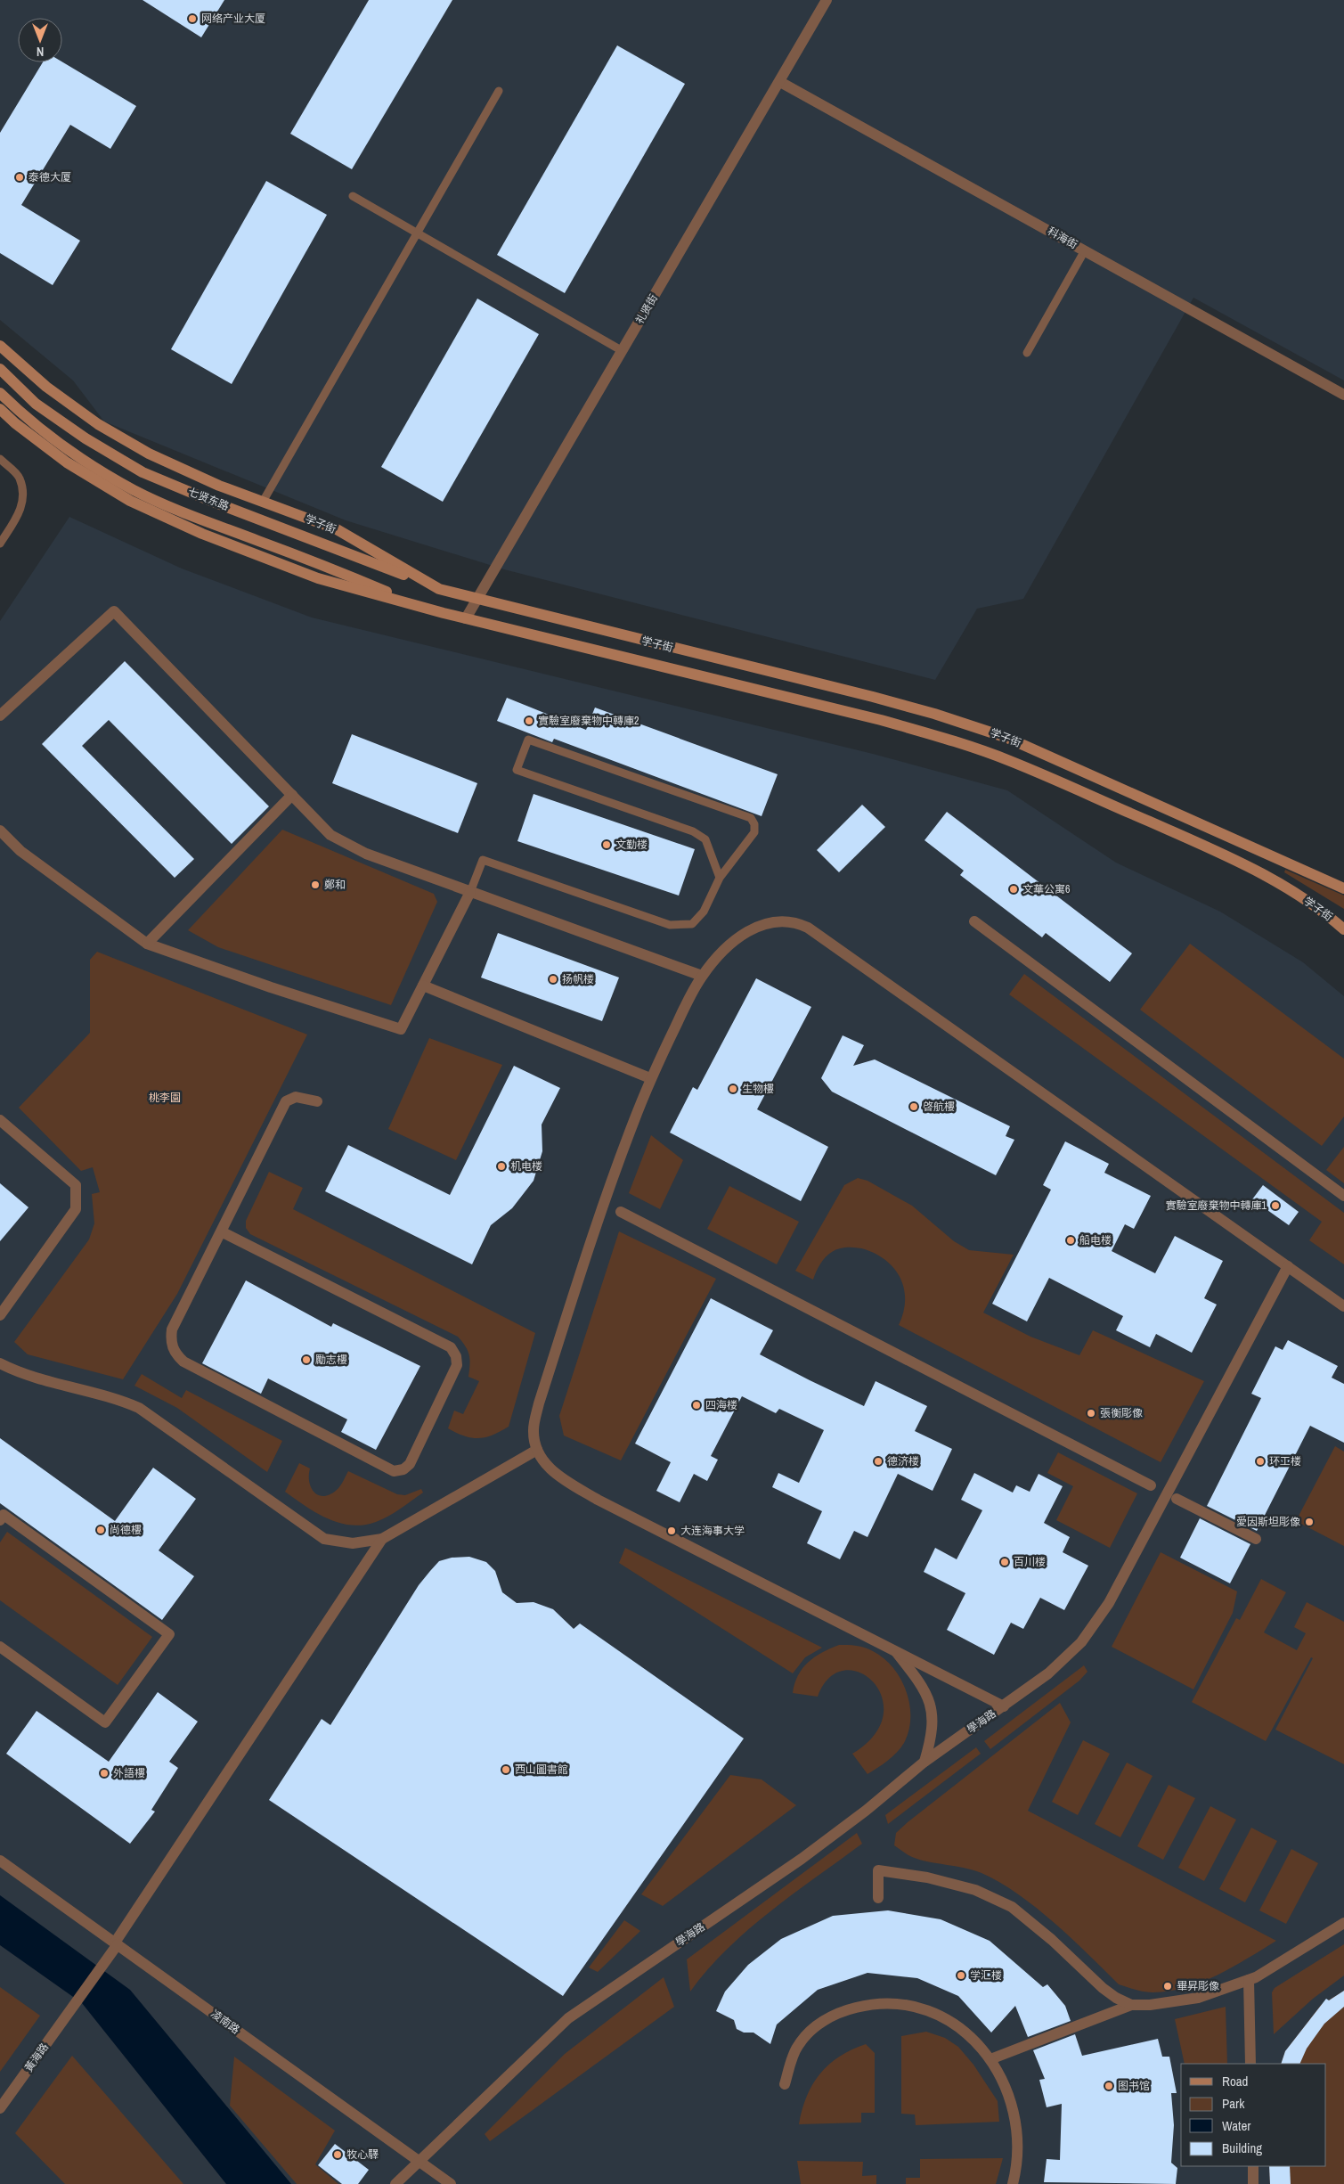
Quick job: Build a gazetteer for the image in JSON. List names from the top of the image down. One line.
{"streets":{"main road":["七贤东路","学子街"],"street":["科海街","礼贤街","學海路","凌南路","黃海路"]},"crossings":[["科海街","礼贤街"],["礼贤街","学子街"],["七贤东路","学子街"],["學海路","凌南路"],["凌南路","黃海路"]],"parks":["桃李園"],"places":["网络产业大厦","泰德大厦","實驗室廢棄物中轉庫2","文勤楼","鄭和","文華公寓6","扬帆楼","生物樓","啓航樓","机电楼","實驗室廢棄物中轉庫1","船电楼","勵志樓","四海楼","張衡彫像","德济楼","环工楼","愛因斯坦彫像","尚德樓","大连海事大学","百川楼","西山圖書館","外語樓","学汇楼","畢昇彫像","图书馆","牧心驛"],"legend":["Road","Park","Water","Building"],"north":"bottom"}
